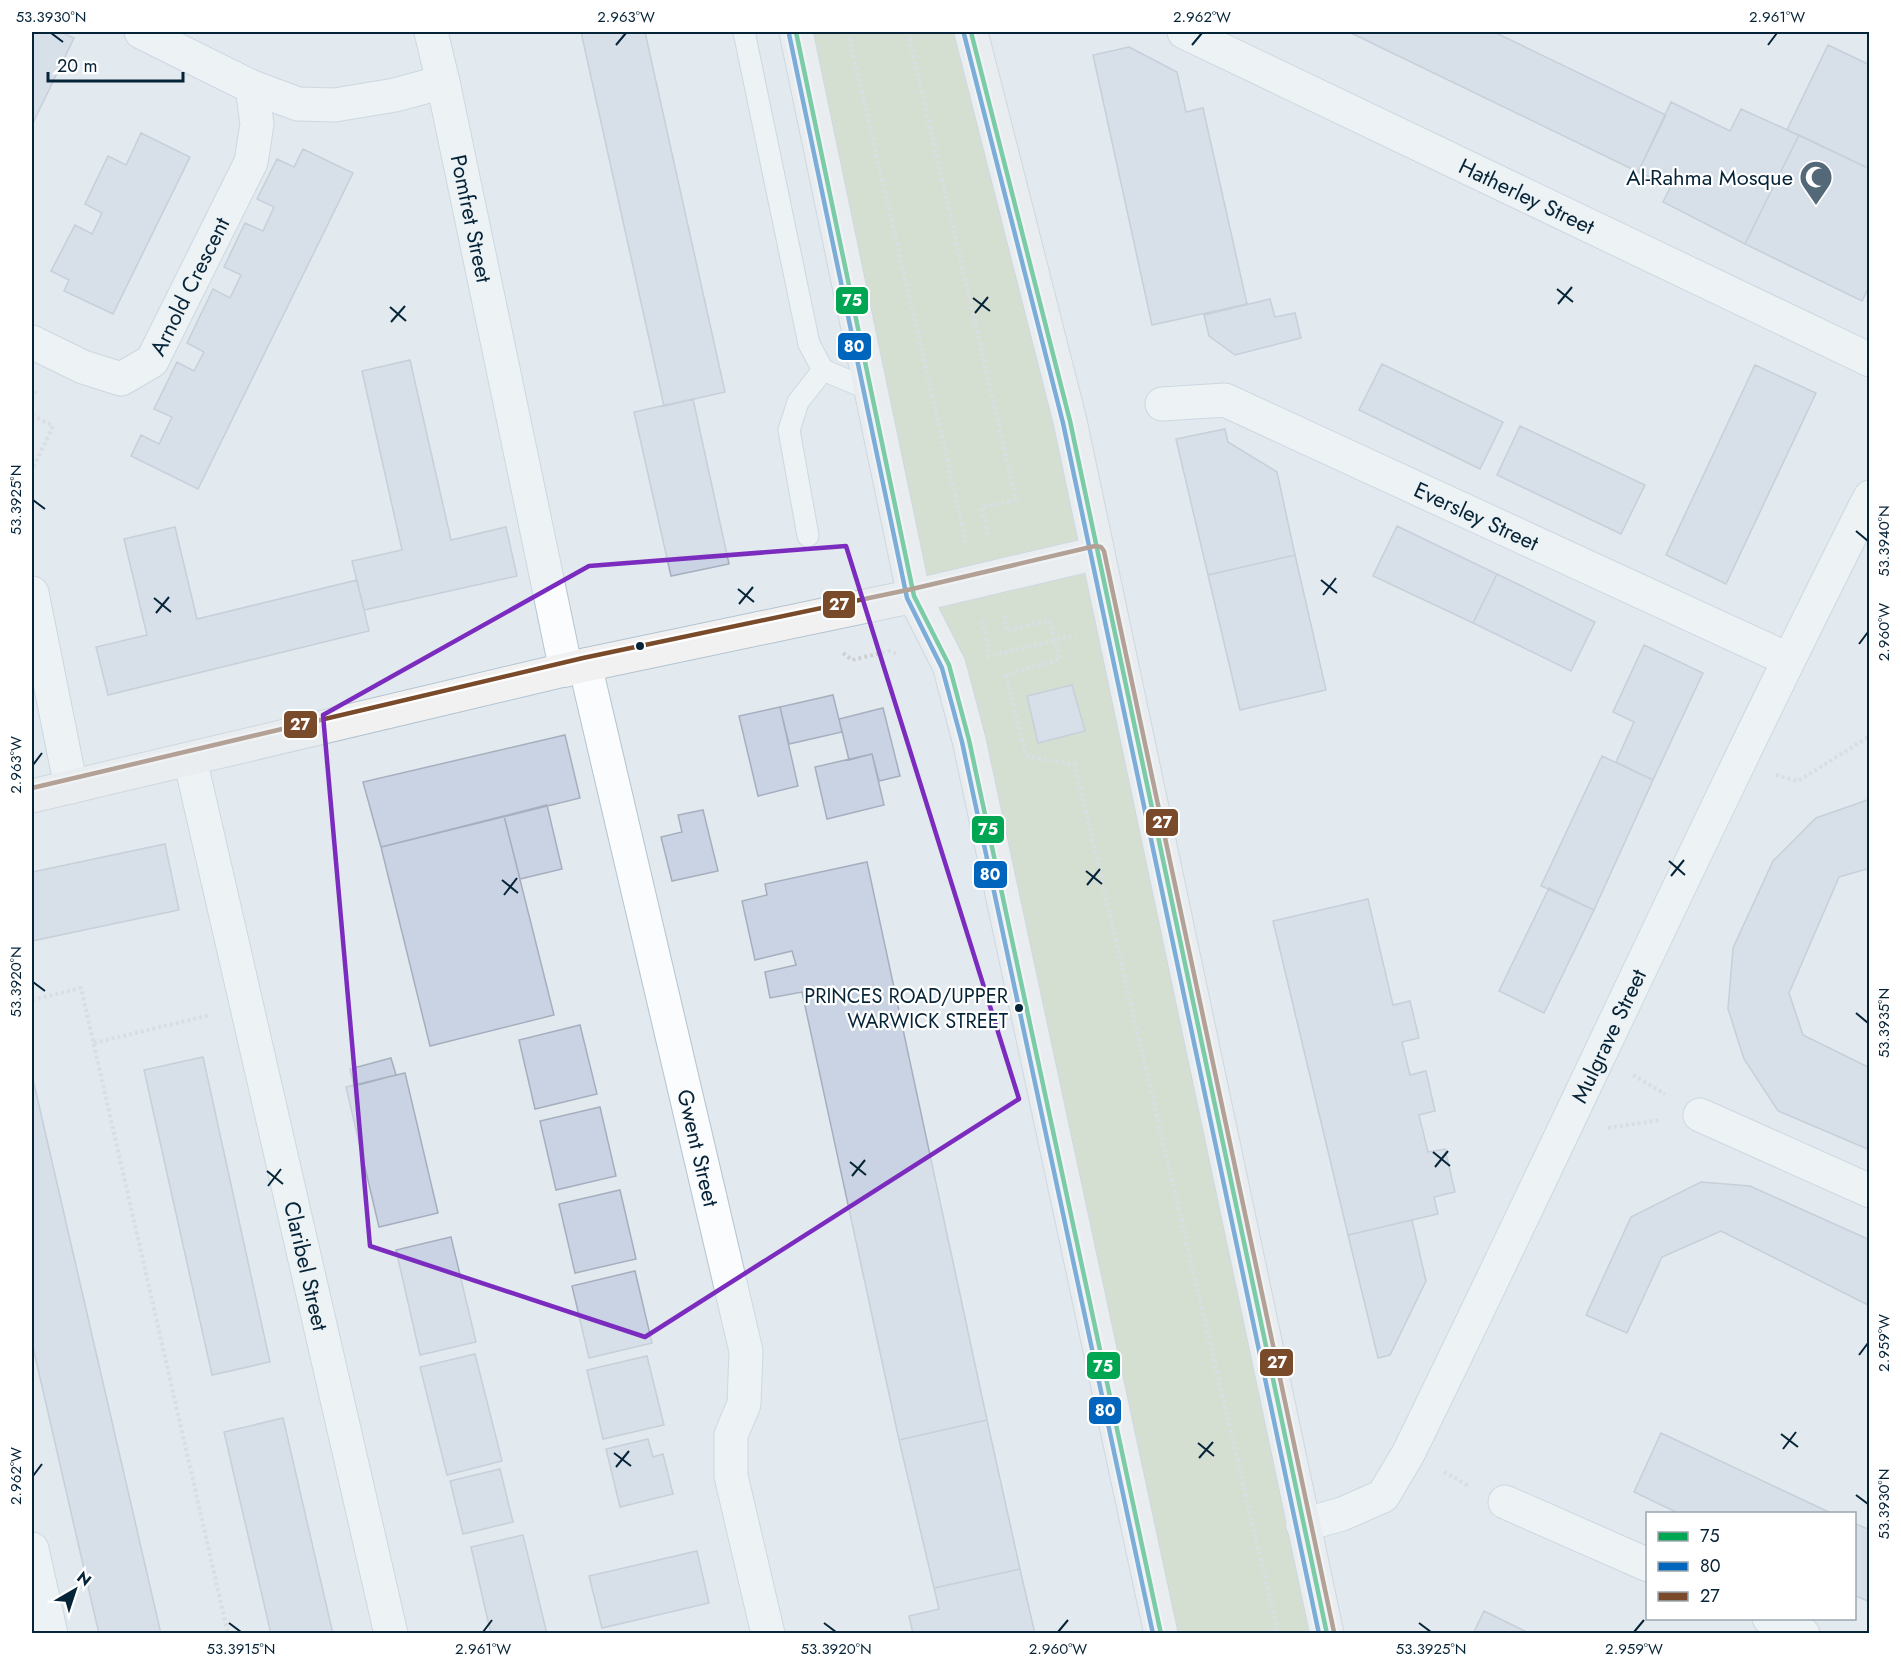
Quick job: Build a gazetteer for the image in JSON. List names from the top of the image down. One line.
{"streets":{"street":["Hatherley Street","Pomfret Street","Arnold Crescent","Eversley Street","Mulgrave Street","Gwent Street","Claribel Street"]},"crossings":[["Pomfret Street","Gwent Street"],["Eversley Street","Mulgrave Street"]],"places":{"mosque":["Al-Rahma Mosque"],"other":["PRINCES ROAD/UPPER WARWICK STREET"]},"lines":["transit line 75","transit line 80","transit line 27"],"legend":["75","80","27"],"scale_bar":"20 m","north":"top right","coordinates":["53.3930°N","2.963°W","2.962°W","2.961°W","53.3925°N","53.3940°N","2.960°W","53.3920°N","53.3935°N","2.959°W","53.3915°N"]}
